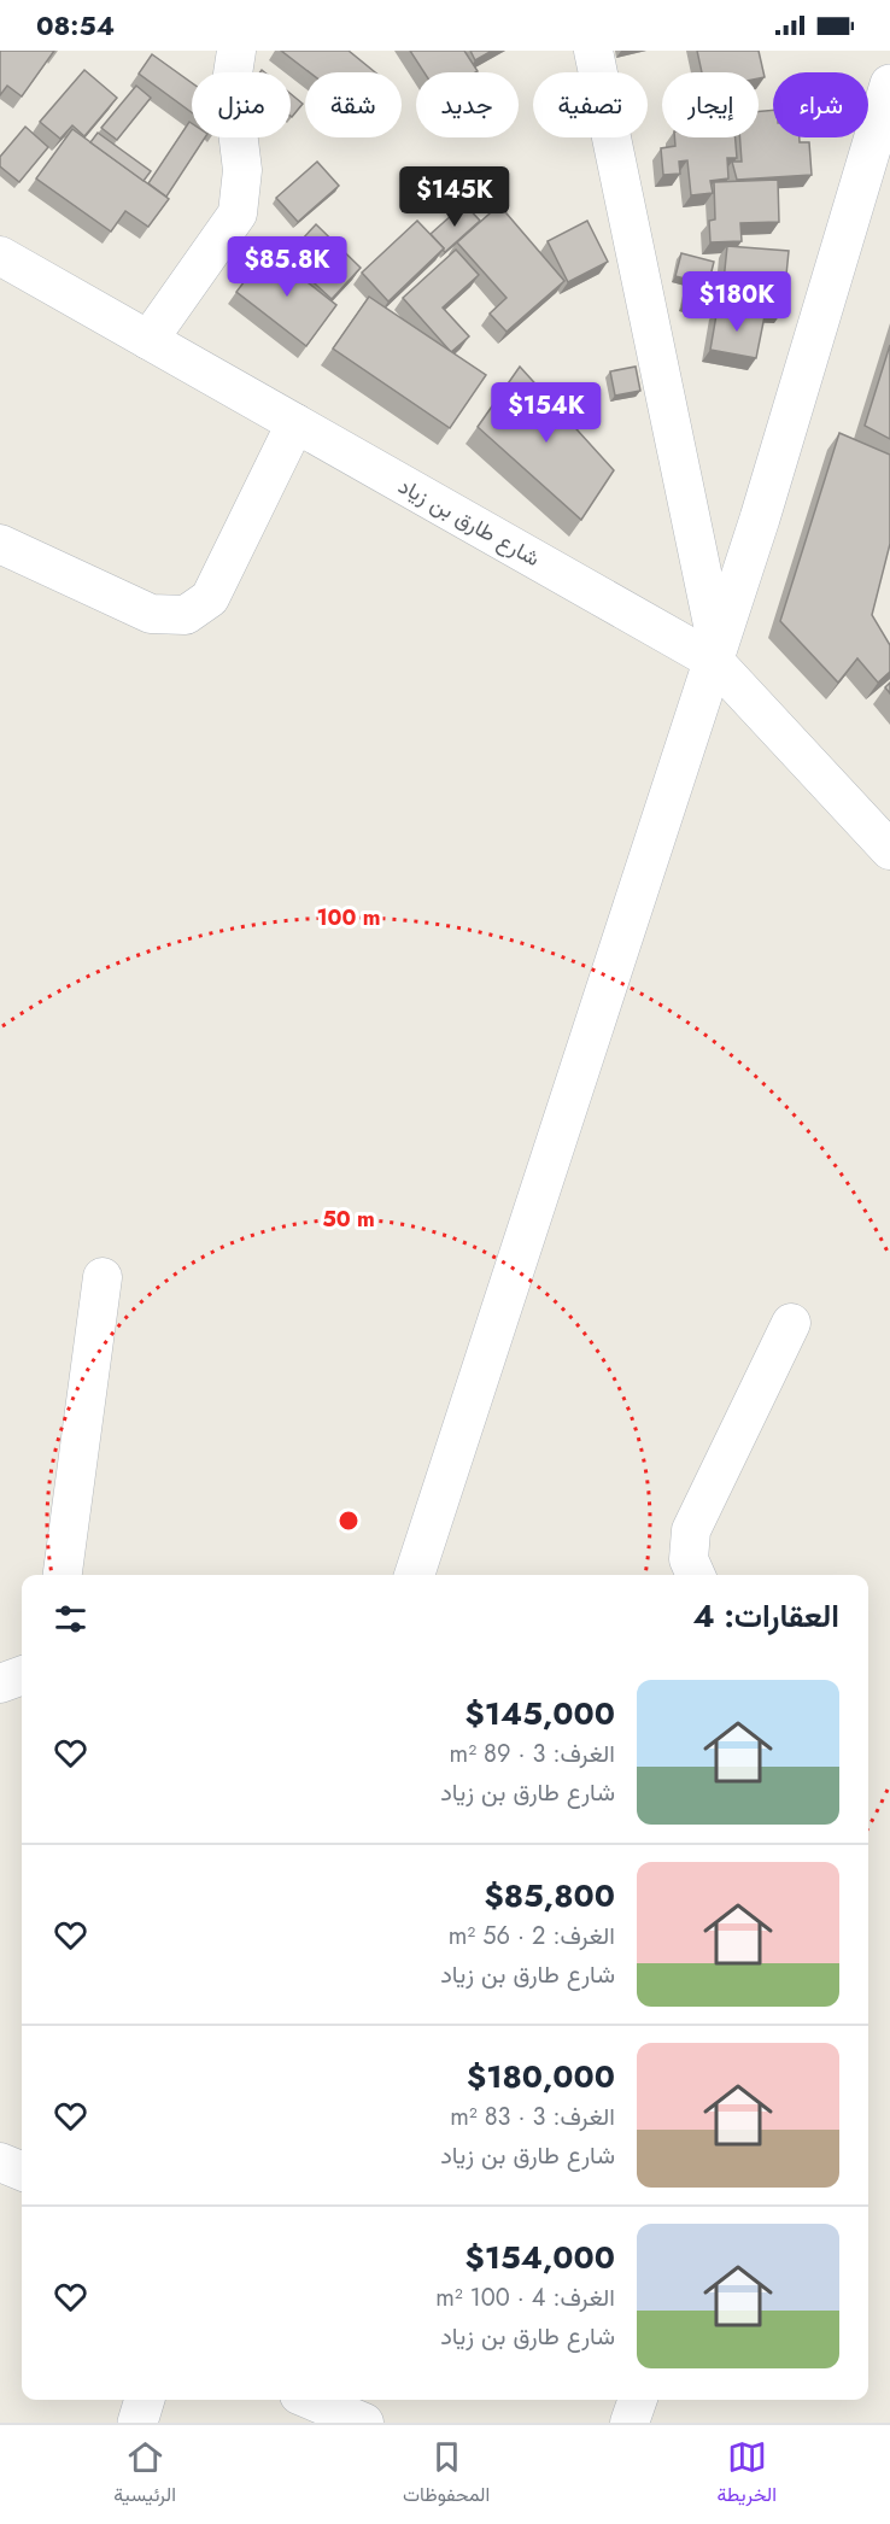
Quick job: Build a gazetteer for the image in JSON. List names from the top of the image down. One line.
{"streets":{"street":["شارع طارق بن زياد"]},"page":{"status":"08:54","chip":["شراء","إيجار","تصفية","جديد","شقة","منزل"],"price":["$145K","$85.8K","$180K","$154K"],"heading":"العقارات: 4","list":[{"name":"$145,000","note":"الغرف: 3 · 89 m² · شارع طارق بن زياد"},{"name":"$85,800","note":"الغرف: 2 · 56 m² · شارع طارق بن زياد"},{"name":"$180,000","note":"الغرف: 3 · 83 m² · شارع طارق بن زياد"},{"name":"$154,000","note":"الغرف: 4 · 100 m² · شارع طارق بن زياد"}],"tabs":["الخريطة","المحفوظات","الرئيسية"]},"rings":["100 m","50 m"]}
